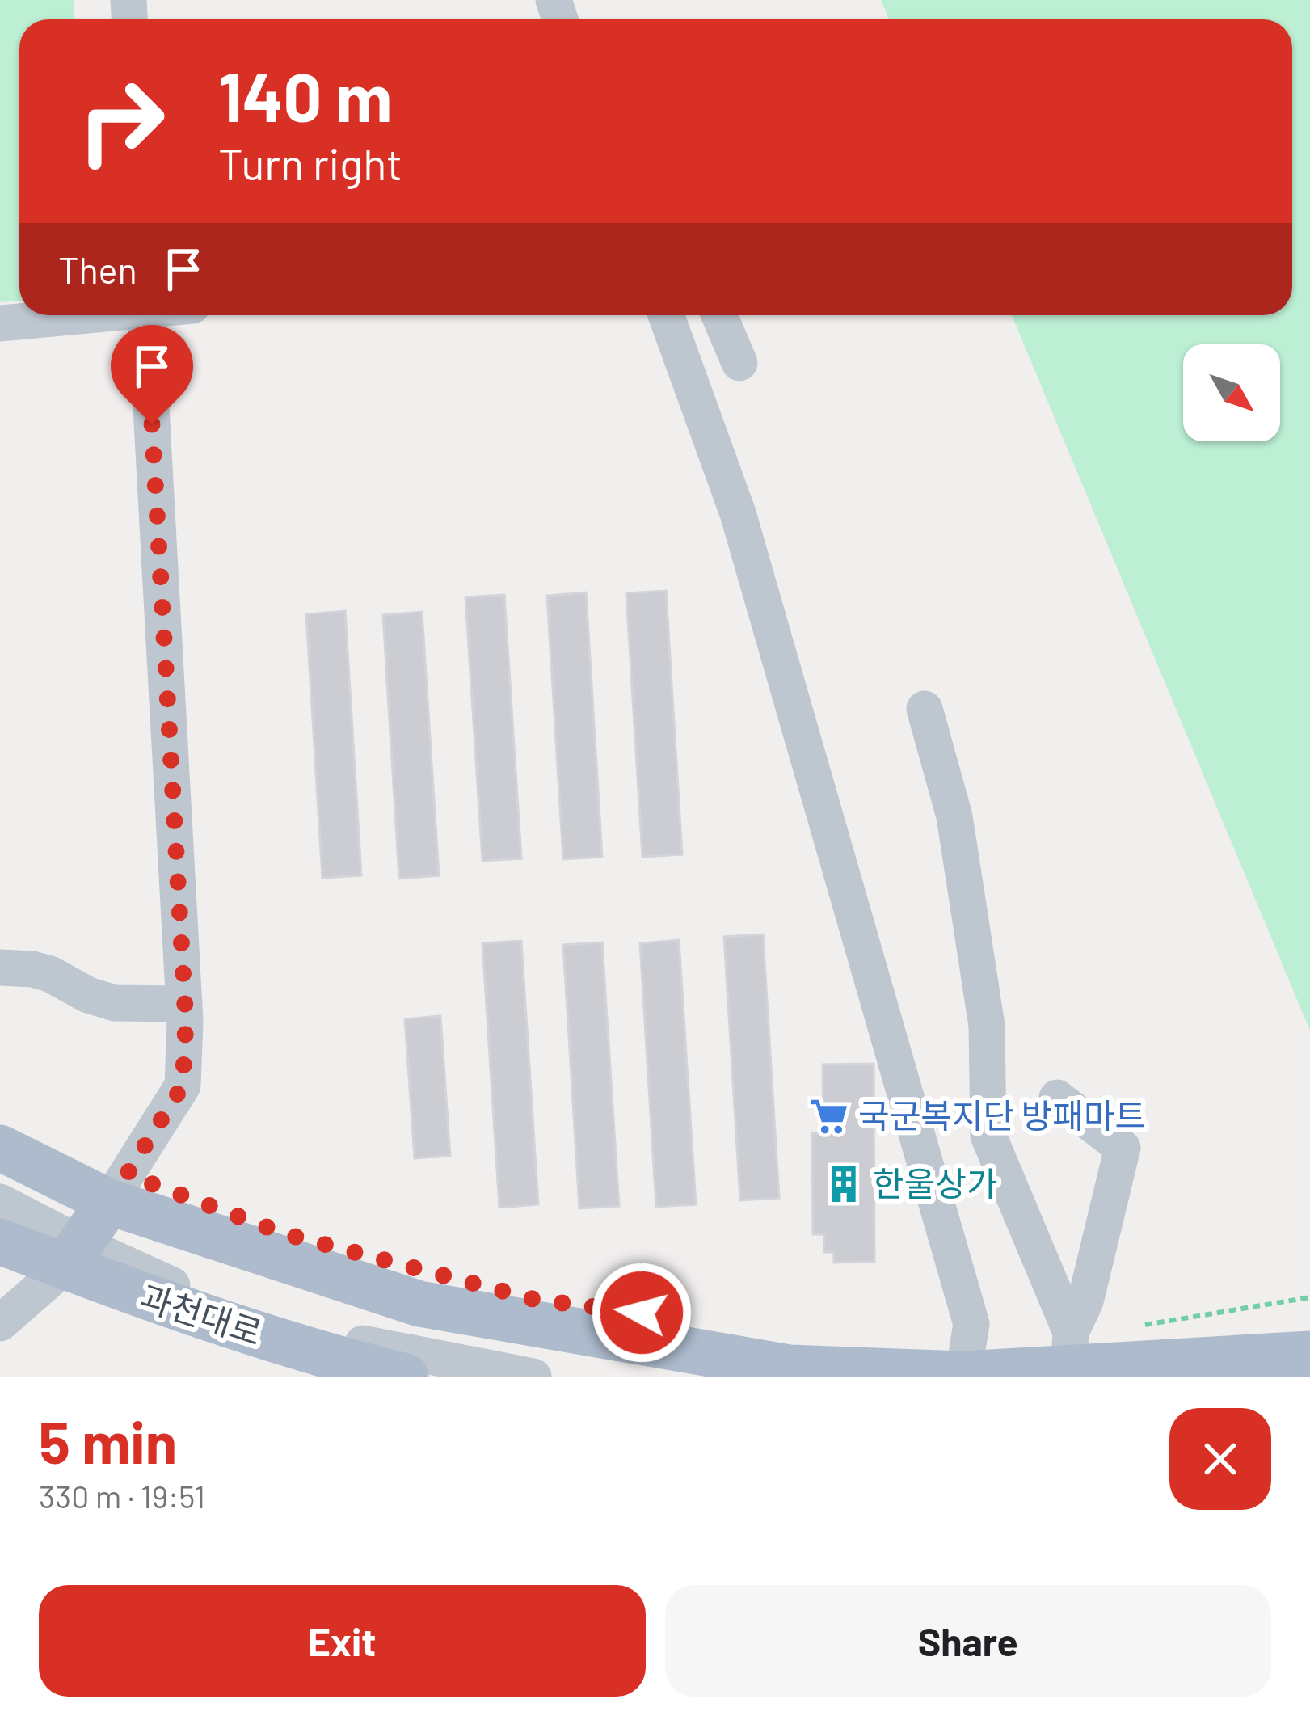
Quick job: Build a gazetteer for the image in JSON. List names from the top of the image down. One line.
{"streets":{"main road":["과천대로"]},"places":{"supermarket":["국군복지단 방패마트"],"building":["한울상가"]},"north":"bottom right","page":{"turn":["140 m","Turn right"],"then":"Then","heading":["5 min","330 m · 19:51"],"buttons":["Exit","Share"]}}
